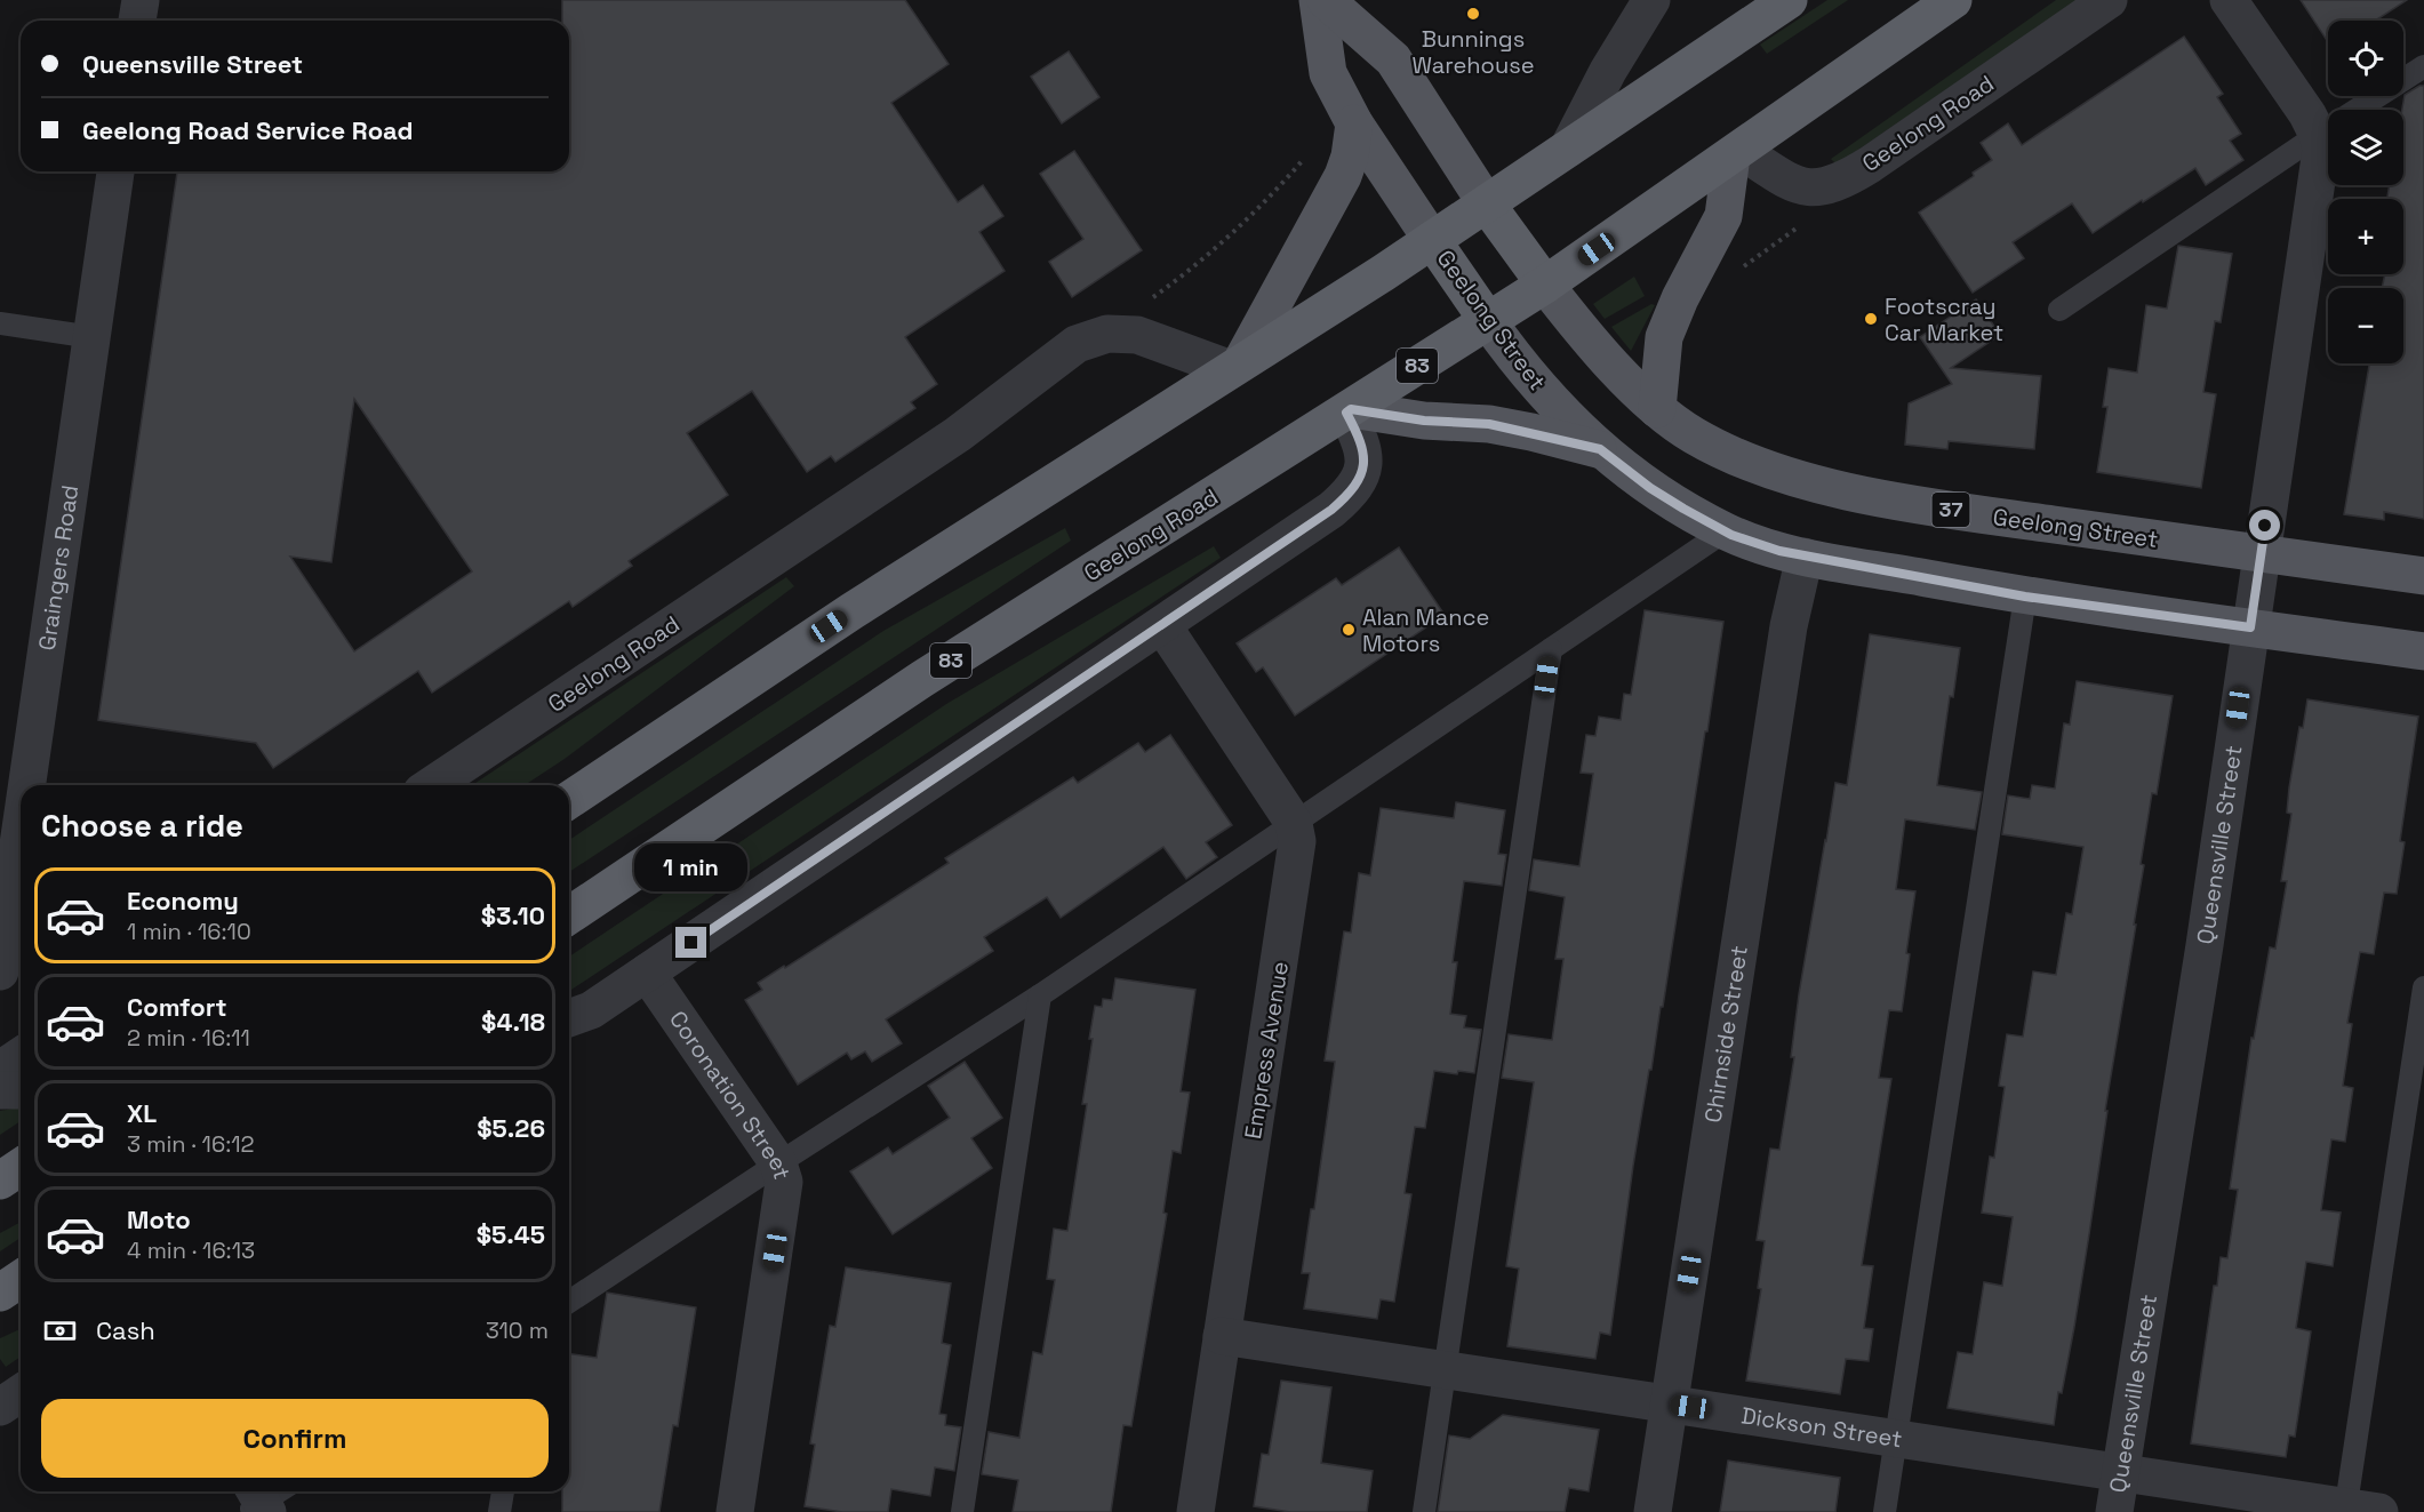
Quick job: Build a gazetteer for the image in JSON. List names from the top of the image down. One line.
{"streets":{"highway":["Geelong Road","Geelong Street","83","37"],"street":["Graingers Road","Queensville Street","Chirnside Street","Empress Avenue","Coronation Street","Dickson Street"]},"crossings":[["Geelong Road","Geelong Street"],["Geelong Street","Queensville Street"],["Geelong Street","Chirnside Street"],["Queensville Street","Dickson Street"],["Chirnside Street","Dickson Street"],["Empress Avenue","Dickson Street"]],"places":["Bunnings Warehouse","Footscray Car Market","Alan Mance Motors"],"page":{"map_buttons":["+","−"],"banner":["Queensville Street","Geelong Road Service Road"],"heading":"Choose a ride","bubble":"1 min","list":[{"name":"Economy","note":"1 min · 16:10","value":"$3.10"},{"name":"Comfort","note":"2 min · 16:11","value":"$4.18"},{"name":"XL","note":"3 min · 16:12","value":"$5.26"},{"name":"Moto","note":"4 min · 16:13","value":"$5.45"}],"pay":["Cash","310 m"],"buttons":"Confirm"}}
